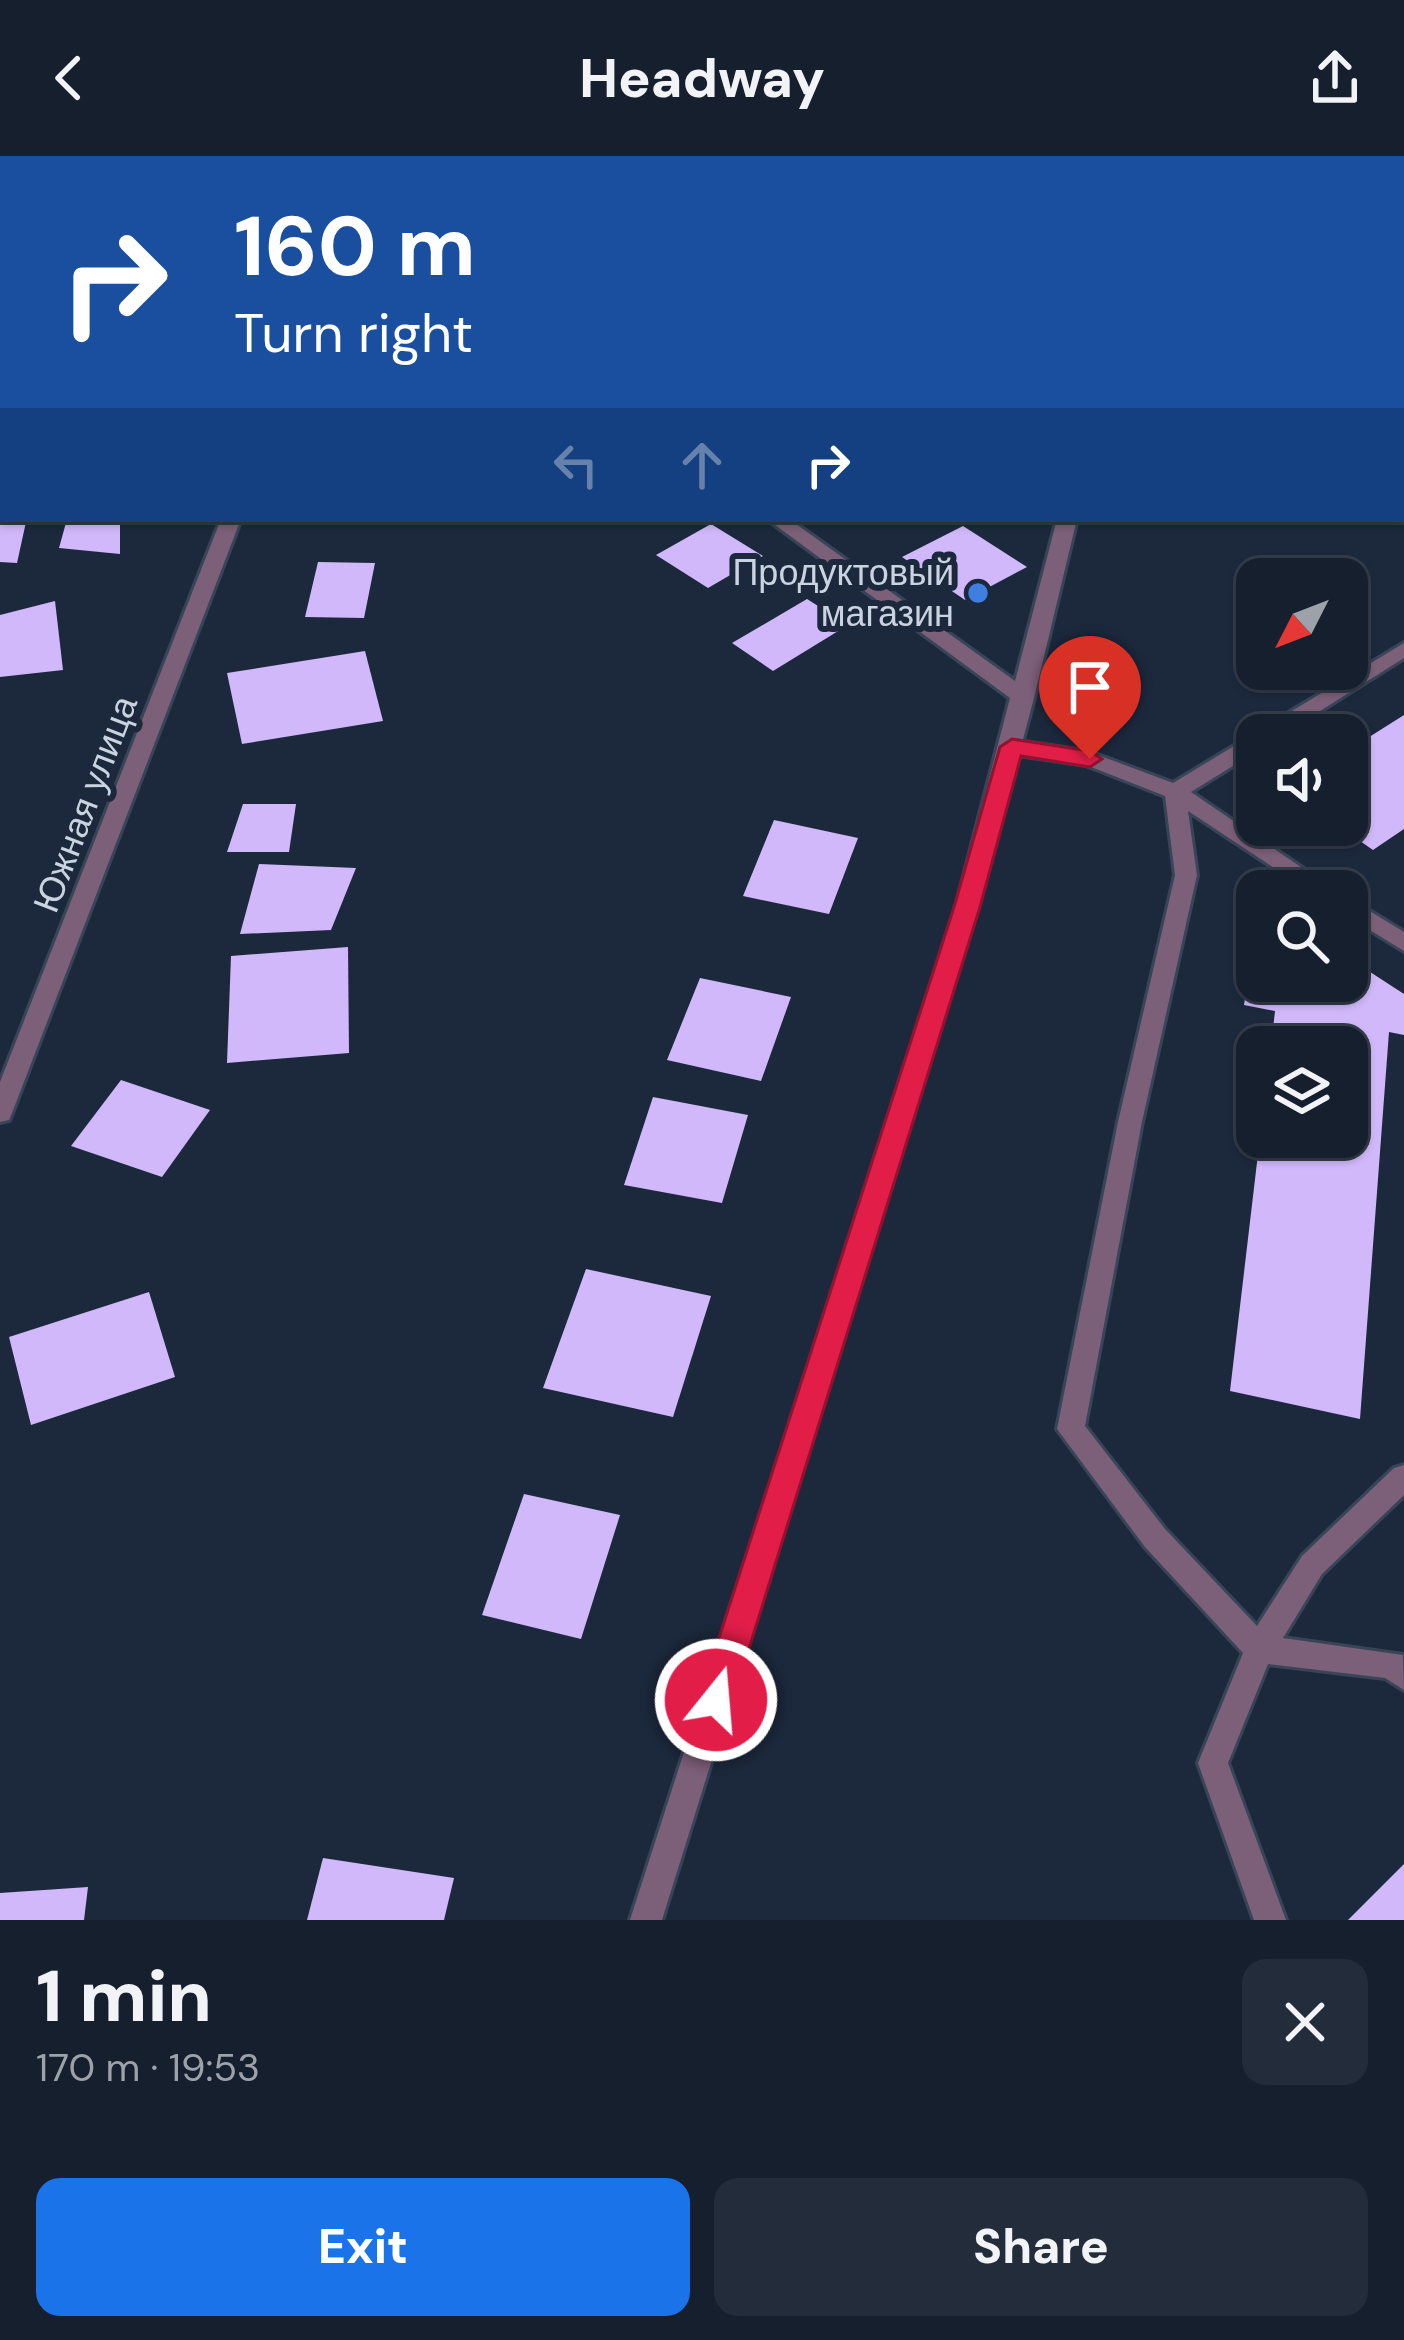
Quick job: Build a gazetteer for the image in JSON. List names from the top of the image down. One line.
{"streets":{"street":["Южная улица"]},"places":["Продуктовый магазин"],"north":"bottom left","page":{"header":"Headway","turn":["160 m","Turn right"],"heading":["1 min","170 m · 19:53"],"buttons":["Exit","Share"]}}
